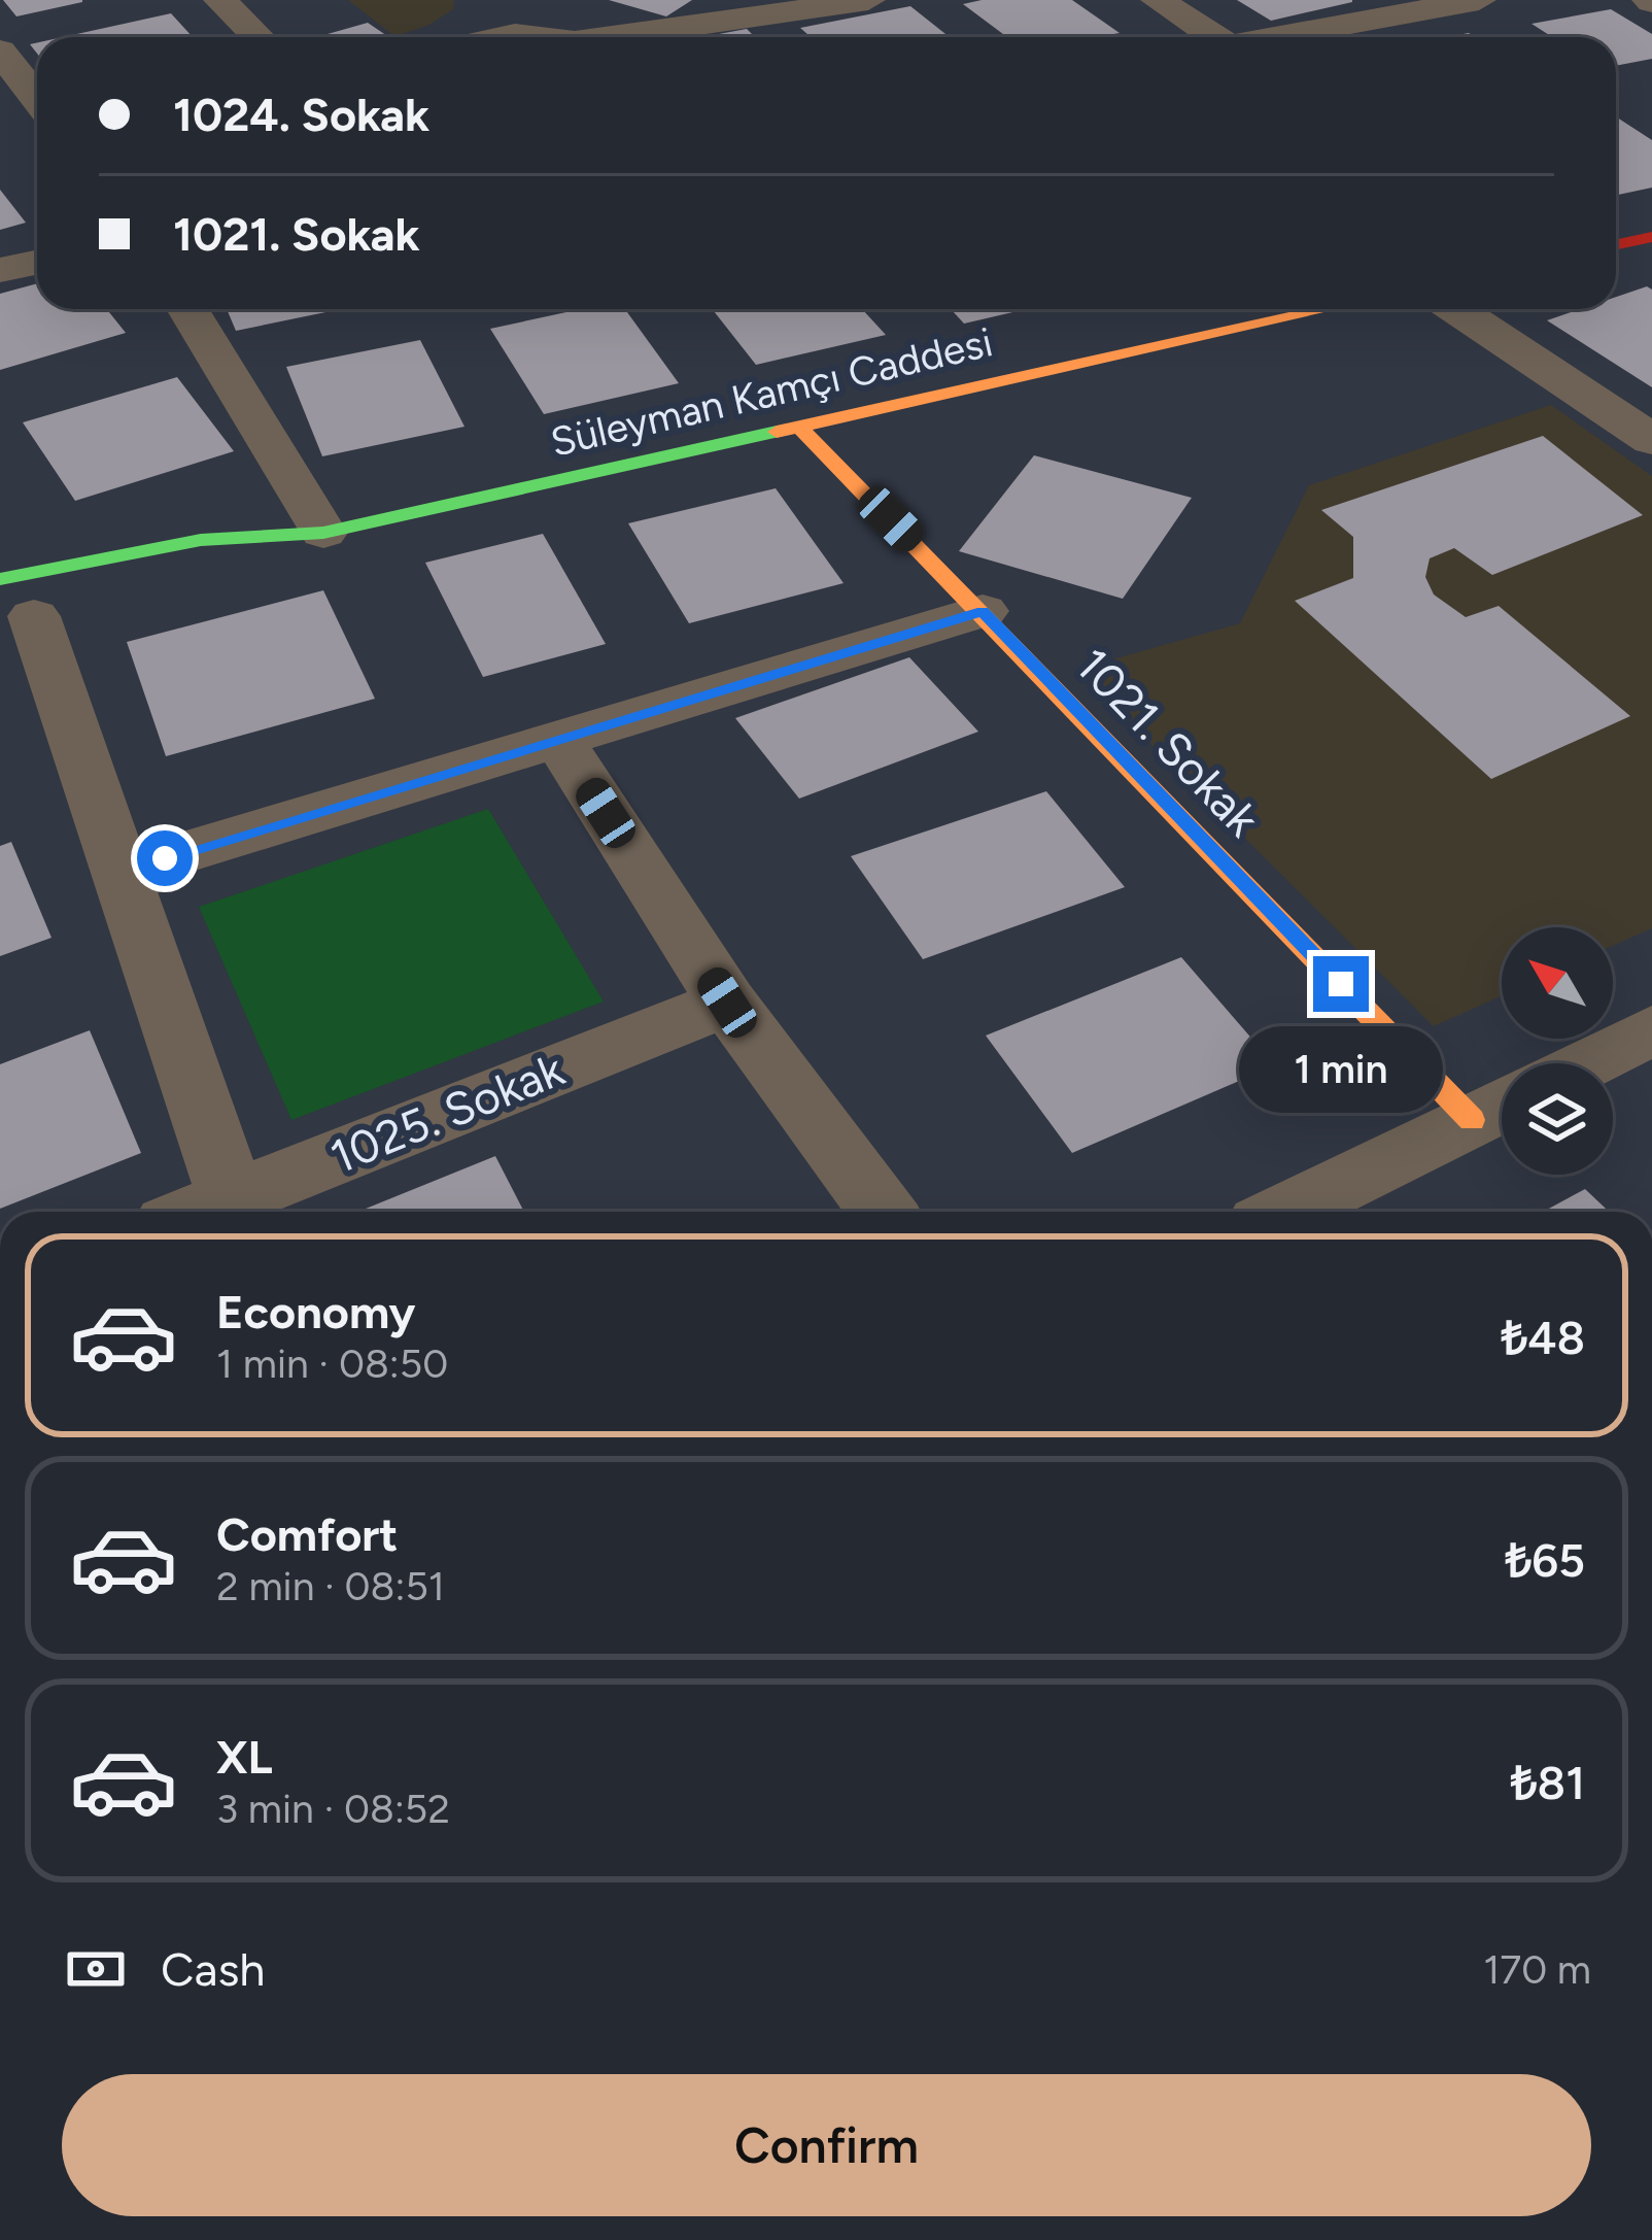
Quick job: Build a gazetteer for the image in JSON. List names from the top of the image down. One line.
{"streets":{"street":["Süleyman Kamçı Caddesi","1021. Sokak","1025. Sokak"]},"crossings":[["Süleyman Kamçı Caddesi","1021. Sokak"]],"north":"top left","page":{"banner":["1024. Sokak","1021. Sokak"],"bubble":"1 min","list":[{"name":"Economy","note":"1 min · 08:50","value":"₺48"},{"name":"Comfort","note":"2 min · 08:51","value":"₺65"},{"name":"XL","note":"3 min · 08:52","value":"₺81"}],"pay":["Cash","170 m"],"buttons":"Confirm"}}
